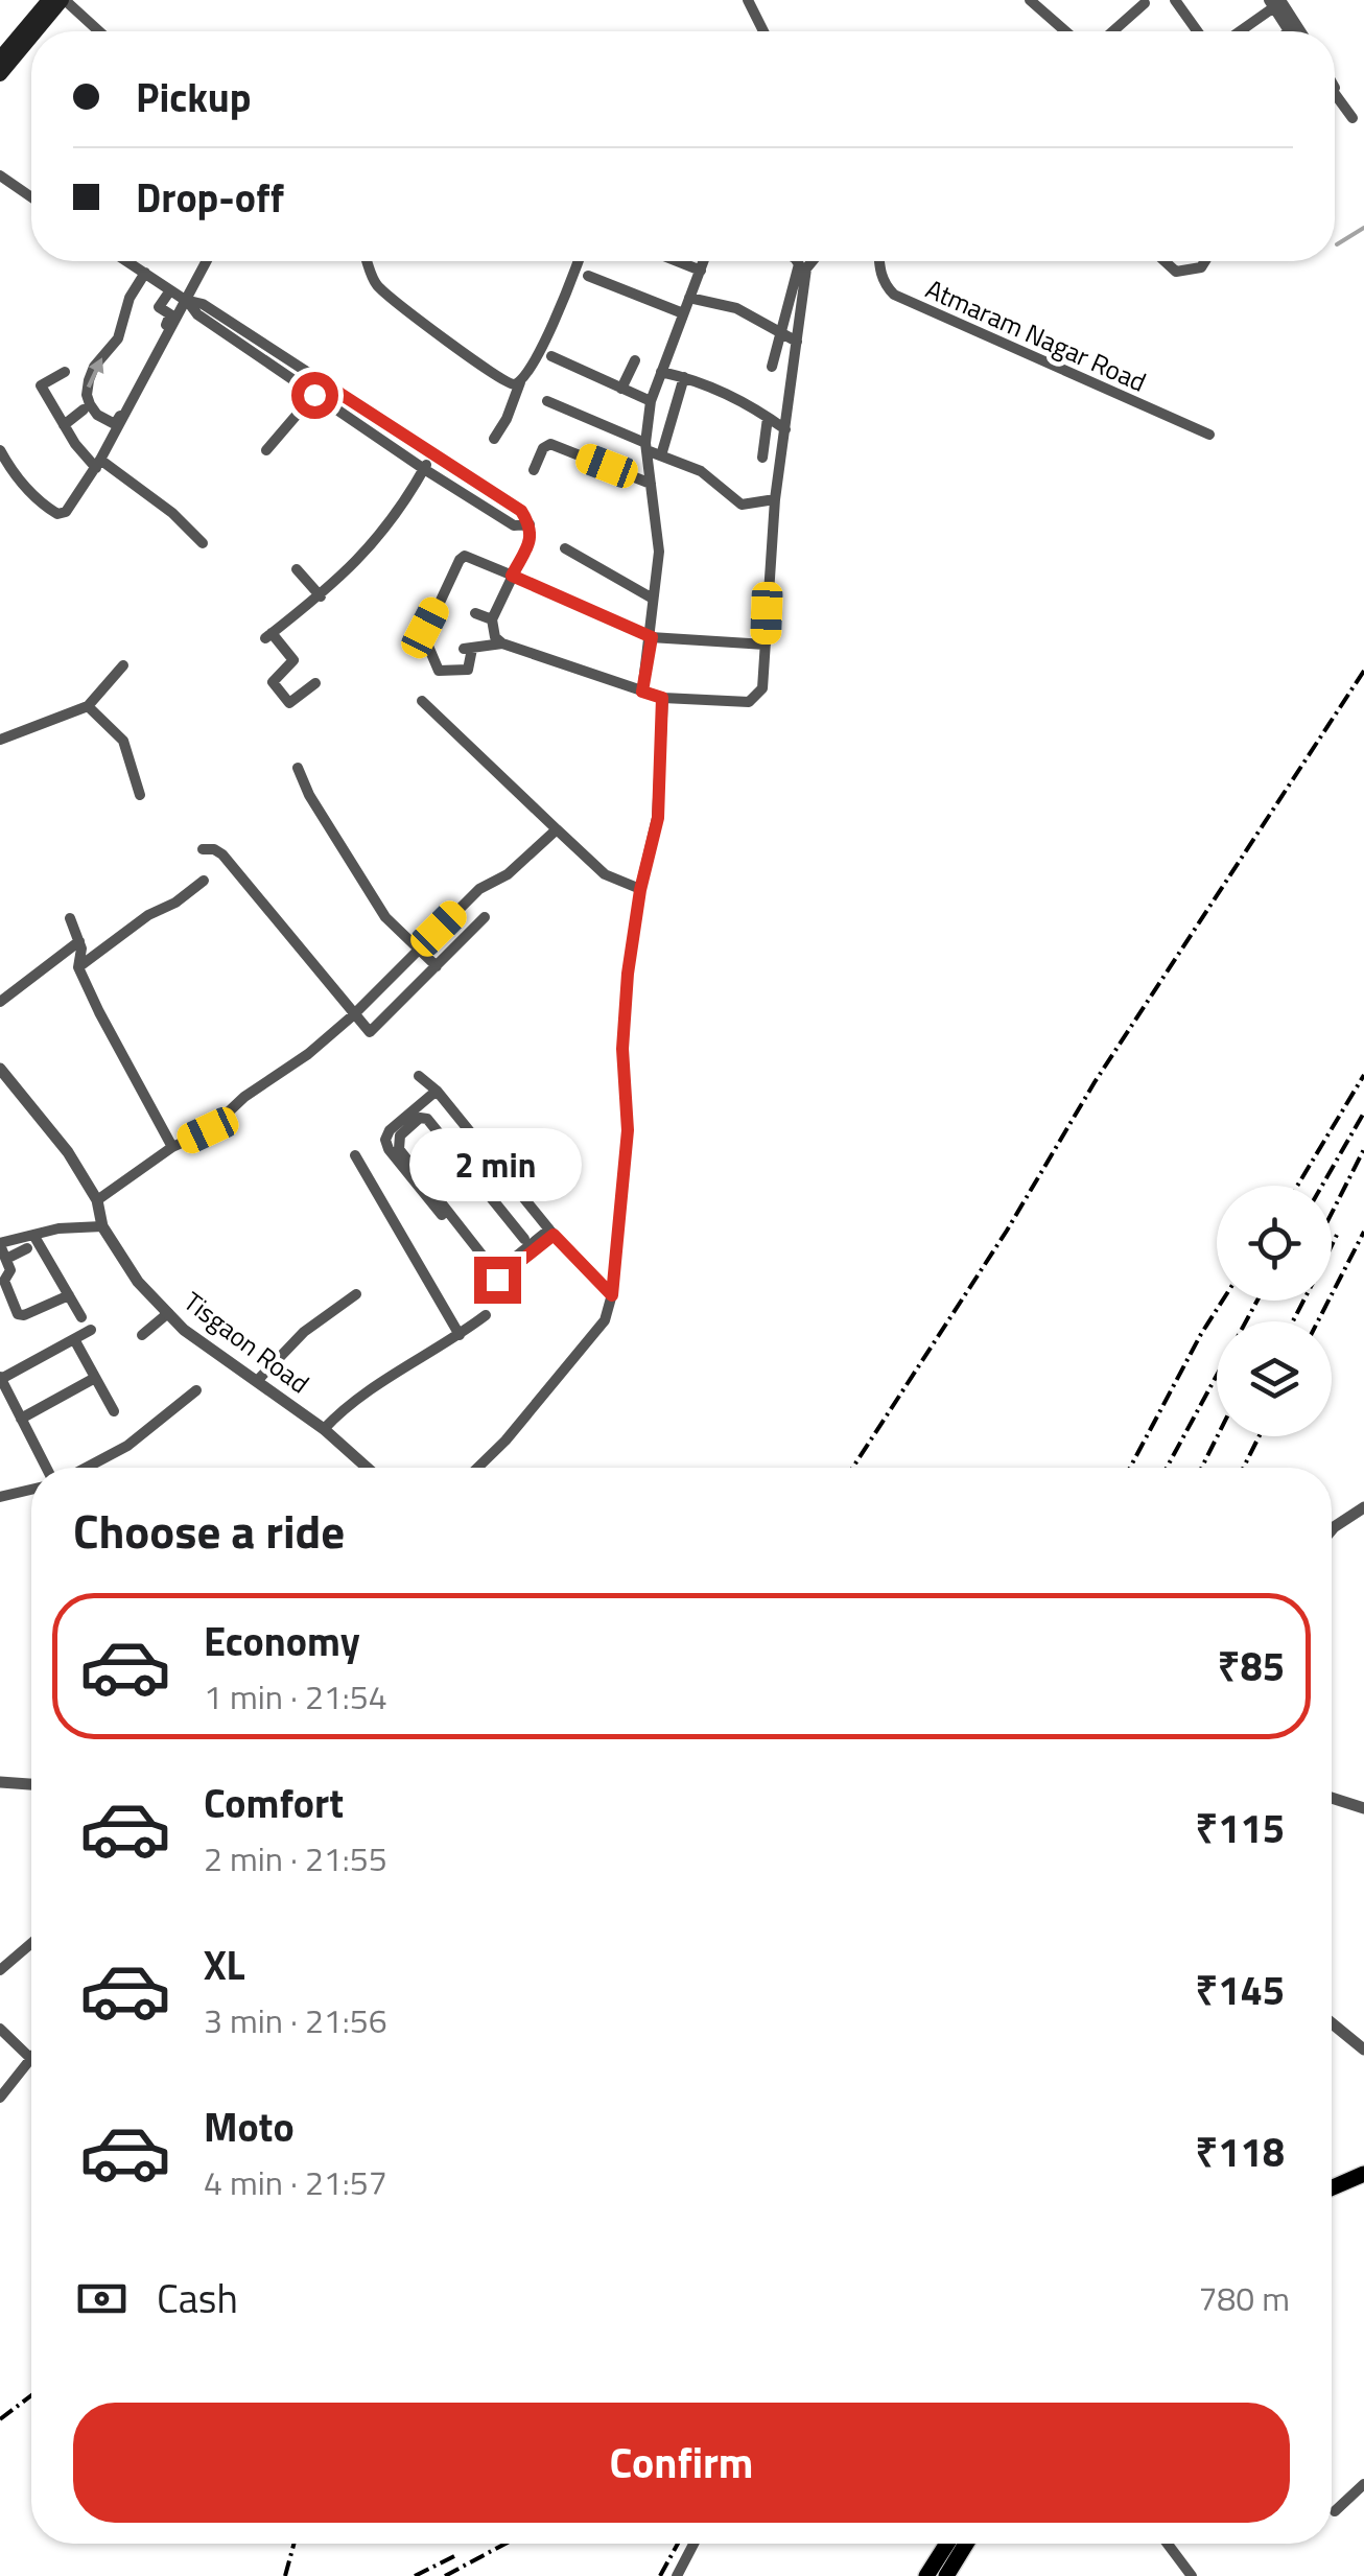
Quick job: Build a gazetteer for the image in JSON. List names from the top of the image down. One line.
{"streets":{"street":["Atmaram Nagar Road","Tisgaon Road"]},"page":{"banner":["Pickup","Drop-off"],"bubble":"2 min","heading":"Choose a ride","list":[{"name":"Economy","note":"1 min · 21:54","value":"₹85"},{"name":"Comfort","note":"2 min · 21:55","value":"₹115"},{"name":"XL","note":"3 min · 21:56","value":"₹145"},{"name":"Moto","note":"4 min · 21:57","value":"₹118"}],"pay":["Cash","780 m"],"buttons":"Confirm"}}
